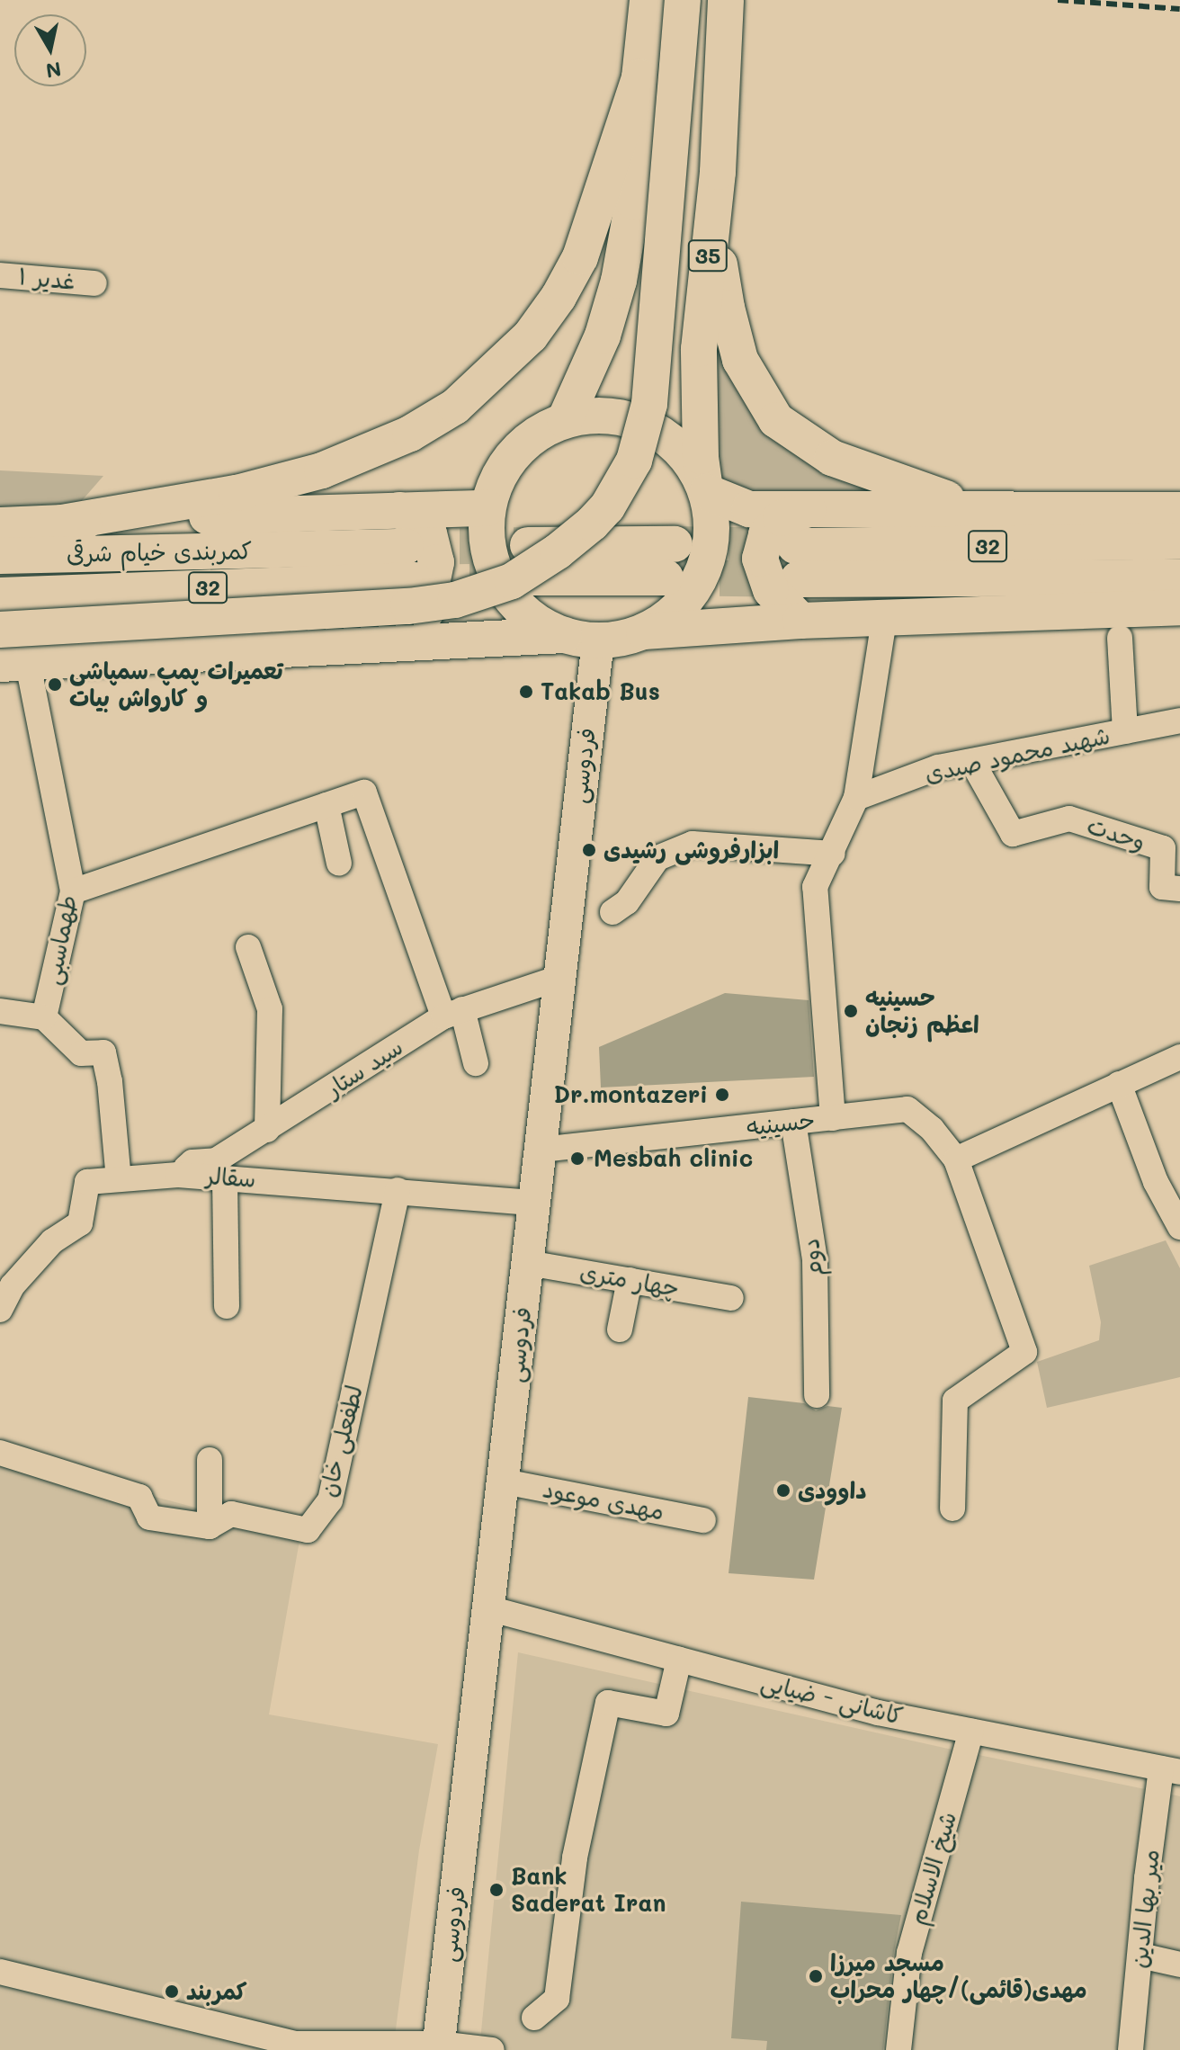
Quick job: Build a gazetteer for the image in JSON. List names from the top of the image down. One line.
{"streets":{"highway":["35","32","کمربندی خیام شرقی"],"main road":["فردوسی"],"street":["غدیر ۱","شهید محمود صیدی","وحدت","طهماسبی","سید ستار","حسینیه","سقالر","دوم","چهار متری","لطفعلی خان","مهدی موعود","کاشانی - ضیایی","شیخ الاسلام","میر بها الدین"]},"crossings":[["35","فردوسی"],["شهید محمود صیدی","وحدت"],["فردوسی","سید ستار"],["فردوسی","حسینیه"],["فردوسی","سقالر"],["فردوسی","چهار متری"],["فردوسی","مهدی موعود"],["فردوسی","کاشانی - ضیایی"],["طهماسبی","سقالر"],["سید ستار","سقالر"],["حسینیه","دوم"],["سقالر","لطفعلی خان"],["کاشانی - ضیایی","شیخ الاسلام"],["کاشانی - ضیایی","میر بها الدین"]],"places":["تعمیرات پمپ سمپاشی و کارواش بیات","Takab Bus","ابزارفروشی رشیدی","حسینیه اعظم زنجان","Dr.montazeri","Mesbah clinic","داوودی","Bank Saderat Iran","مسجد میرزا مهدی(قائمی)/چهار محراب","کمربند"],"north":"bottom"}
